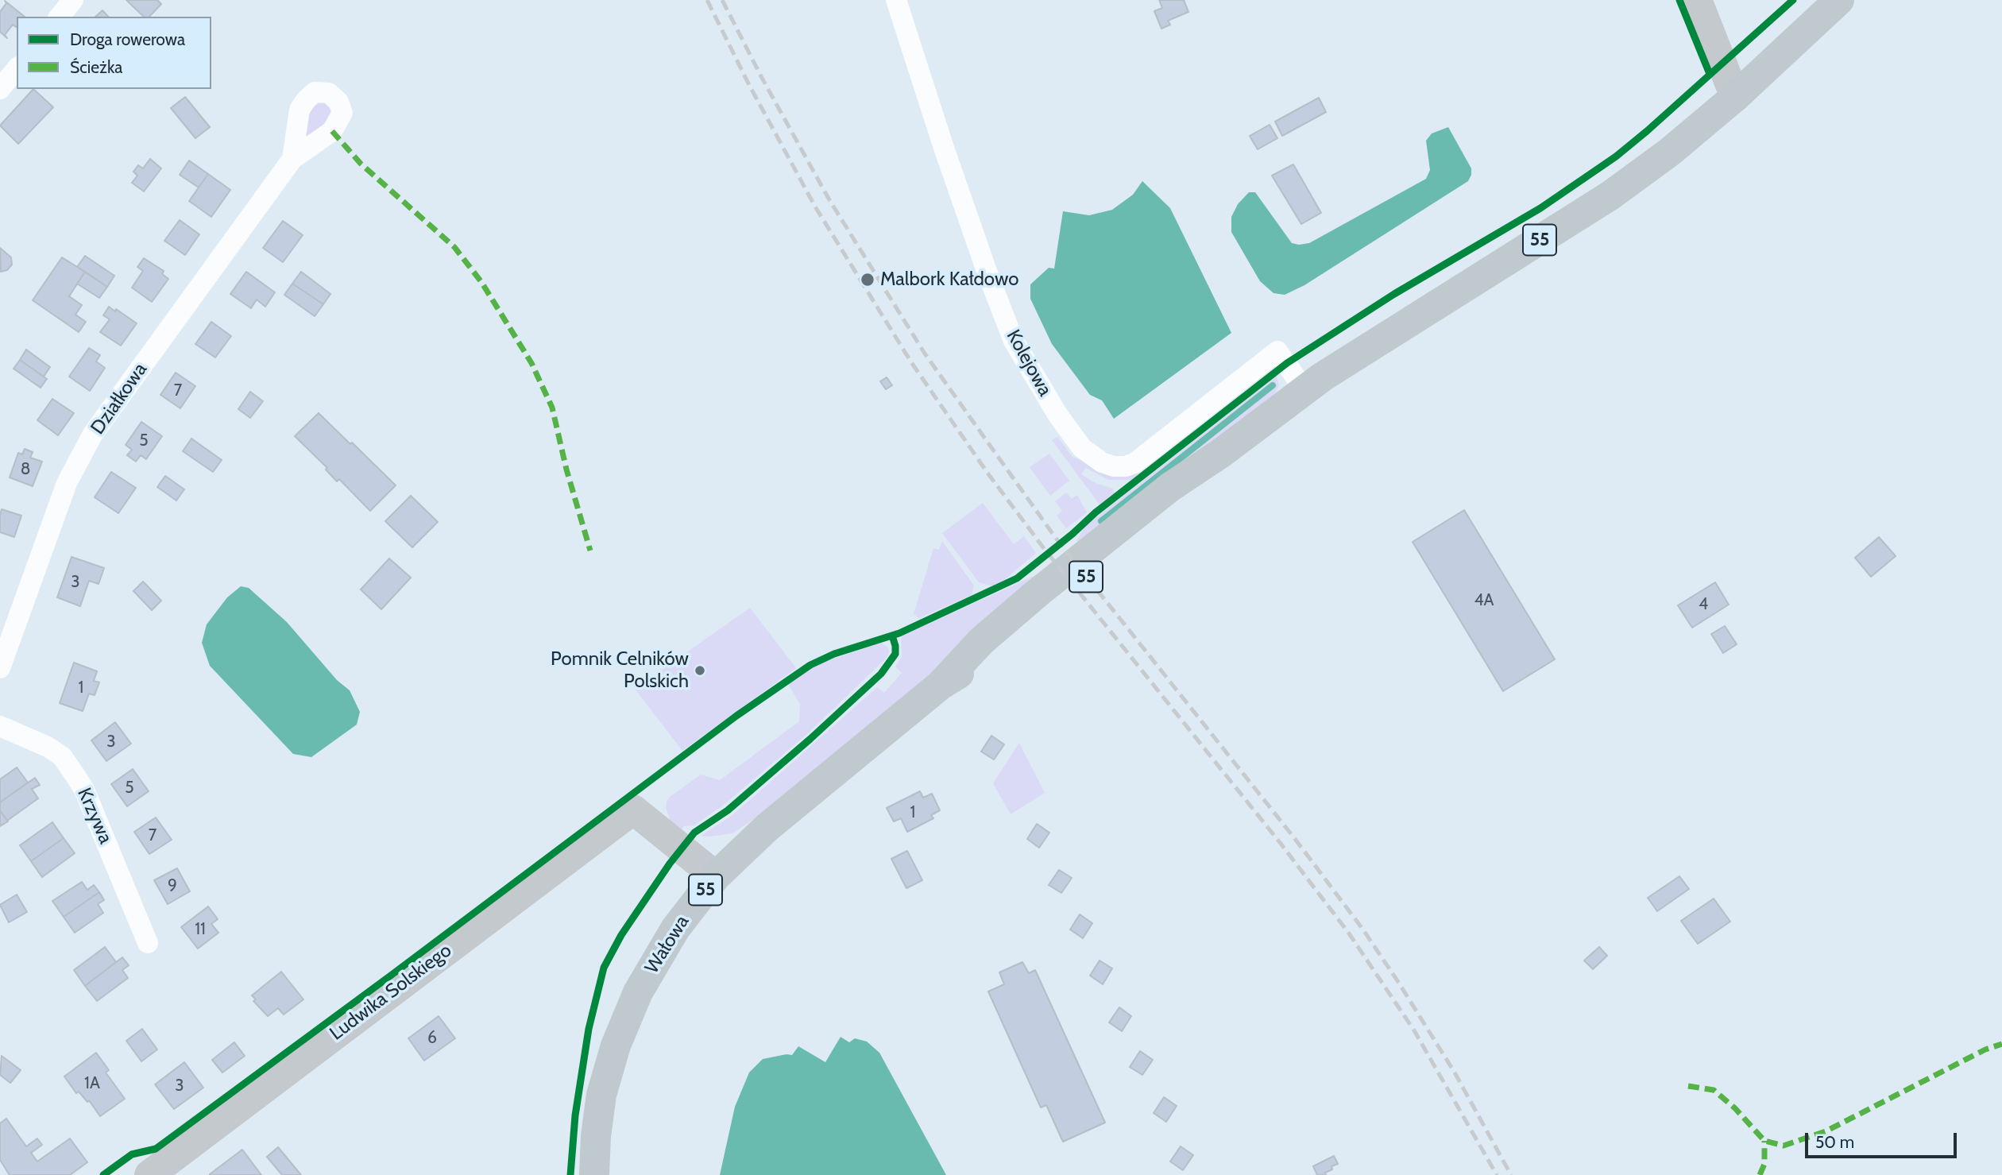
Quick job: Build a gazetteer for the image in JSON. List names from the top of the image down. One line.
{"streets":{"main road":["55","Wałowa"],"street":["Kolejowa","Działkowa","Krzywa","Ludwika Solskiego"]},"crossings":[["55","Kolejowa"],["55","Wałowa"],["Kolejowa","Wałowa"],["Wałowa","Ludwika Solskiego"]],"places":["Malbork Kałdowo","Pomnik Celników Polskich"],"house_numbers":["7","5","8","3","4A","4","1","3","5","1","7","9","11","6","1A","3"],"legend":["Droga rowerowa","Ścieżka"],"scale_bar":"50 m"}
